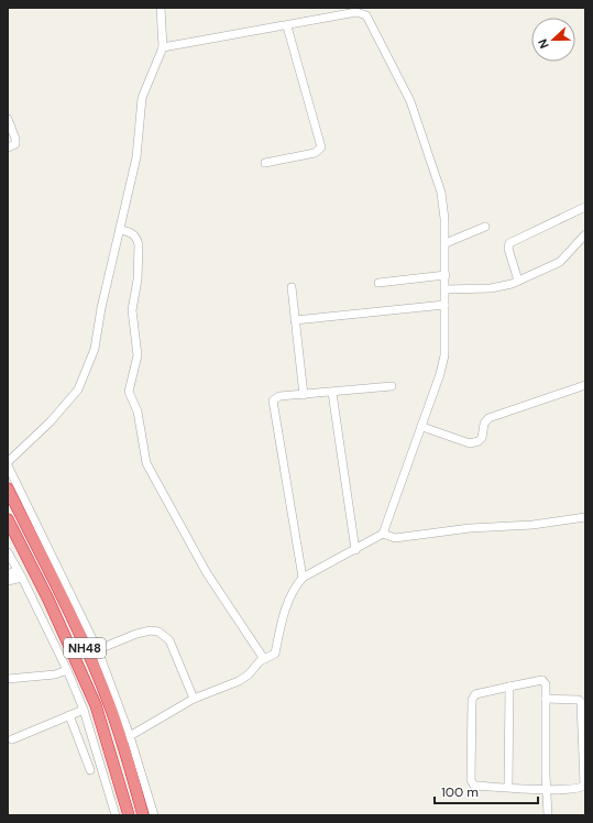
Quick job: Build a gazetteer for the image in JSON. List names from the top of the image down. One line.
{"streets":{"highway":["NH48"]},"scale_bar":"100 m","north":"left"}
